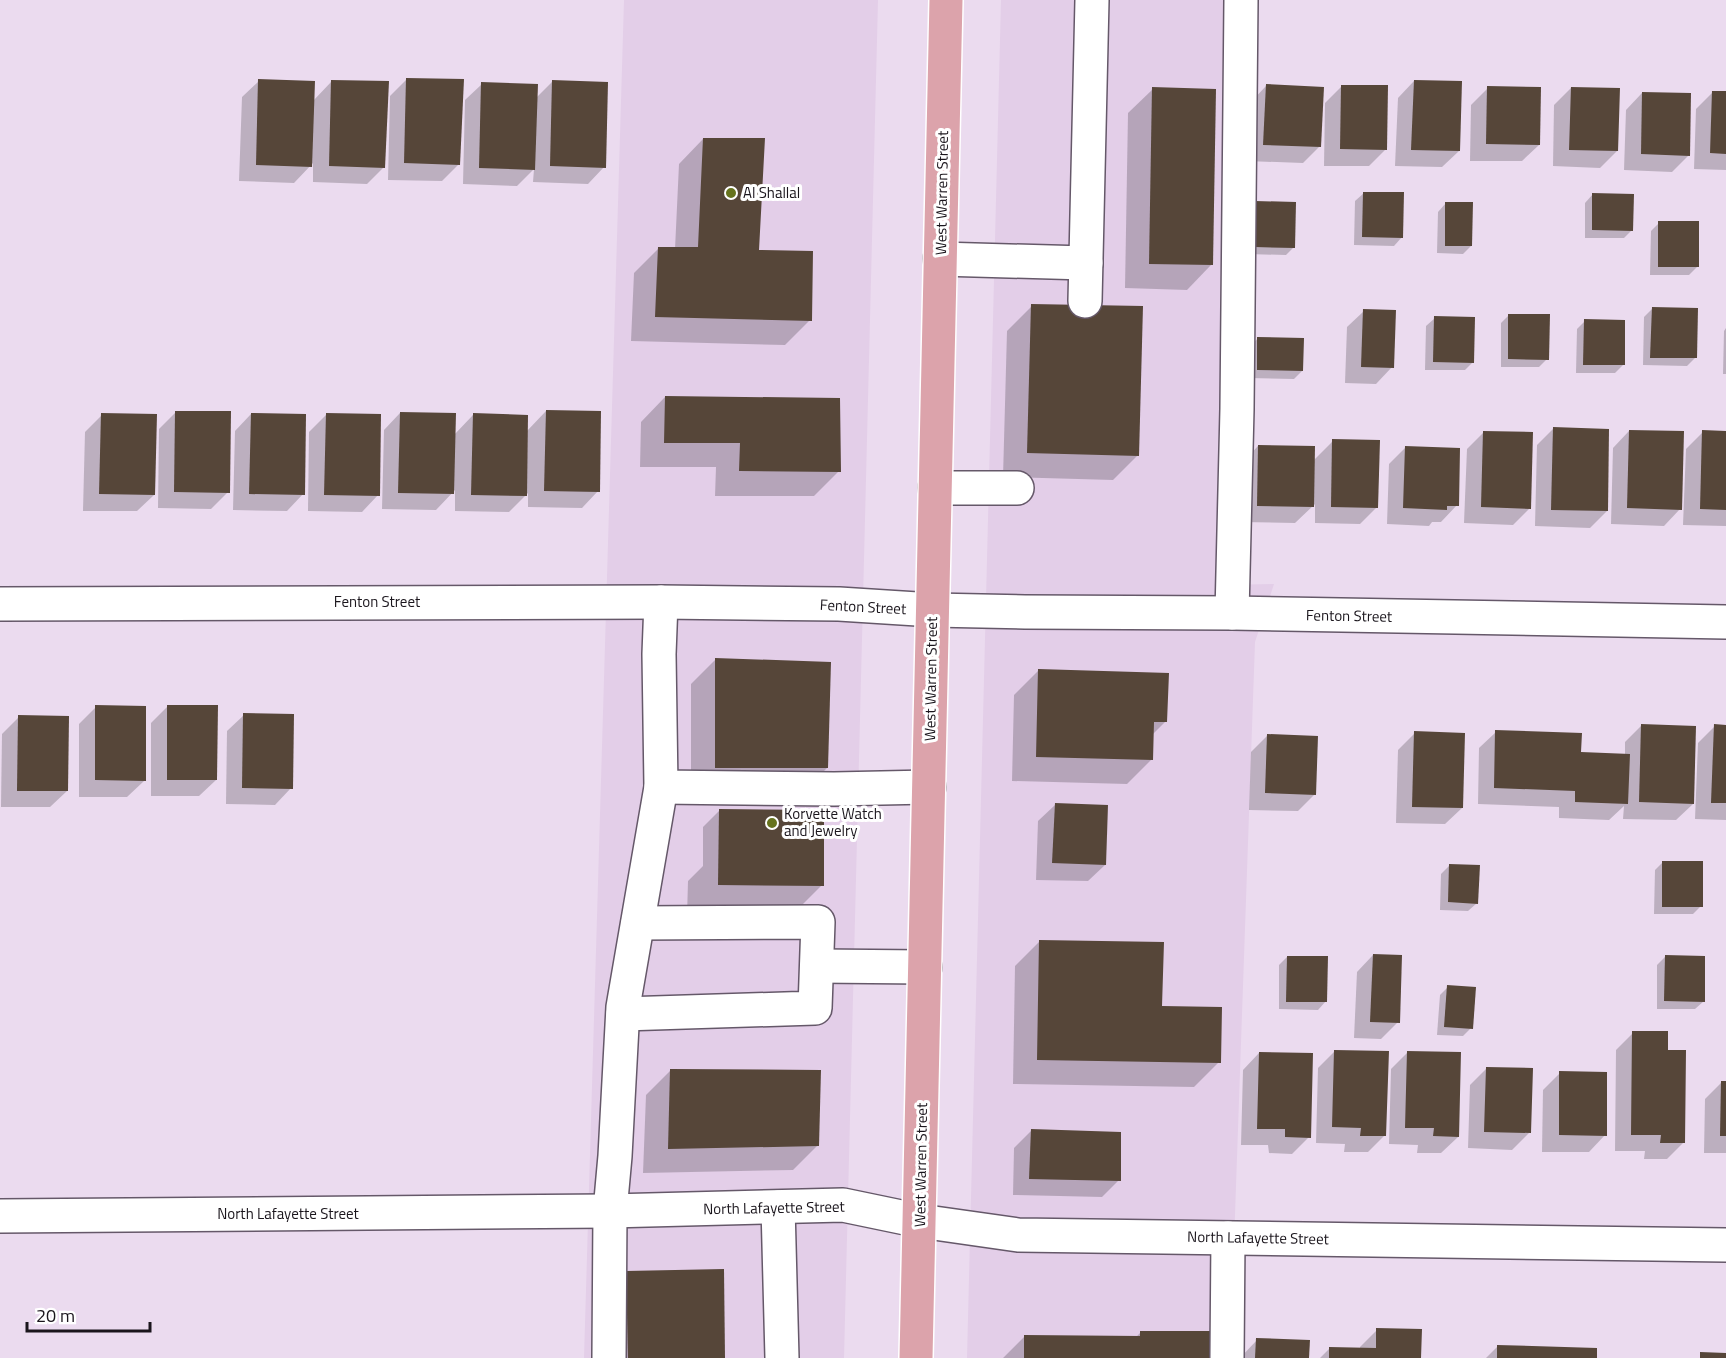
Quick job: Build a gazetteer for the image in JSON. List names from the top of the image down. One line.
{"streets":{"main road":["West Warren Street"],"street":["Fenton Street","North Lafayette Street"]},"crossings":[["West Warren Street","Fenton Street"],["West Warren Street","North Lafayette Street"]],"places":["Al Shallal","Korvette Watch and Jewelry"],"scale_bar":"20 m"}
